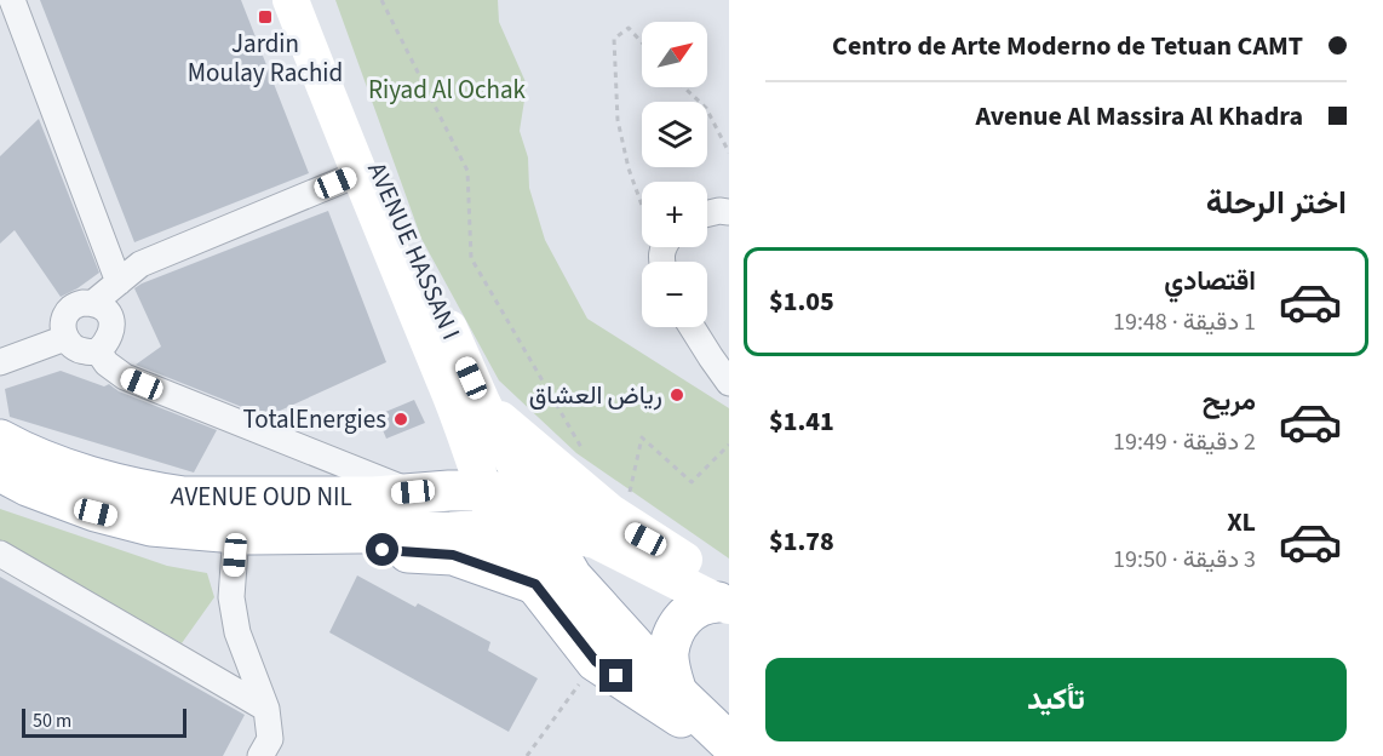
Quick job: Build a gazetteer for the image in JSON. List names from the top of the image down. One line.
{"streets":{"main road":["AVENUE HASSAN I","AVENUE OUD NIL"]},"crossings":[["AVENUE HASSAN I","AVENUE OUD NIL"]],"parks":["Riyad Al Ochak"],"places":{"transit":["Jardin Moulay Rachid"],"other":["رياض العشاق","TotalEnergies"]},"scale_bar":"50 m","north":"top right","page":{"banner":["Centro de Arte Moderno de Tetuan CAMT","Avenue Al Massira Al Khadra"],"map_buttons":["+","−"],"heading":"اختر الرحلة","list":[{"name":"اقتصادي","note":"1 دقيقة · 19:48","value":"$1.05"},{"name":"مريح","note":"2 دقيقة · 19:49","value":"$1.41"},{"name":"XL","note":"3 دقيقة · 19:50","value":"$1.78"}],"buttons":"تأكيد","scale":"50 m"}}
